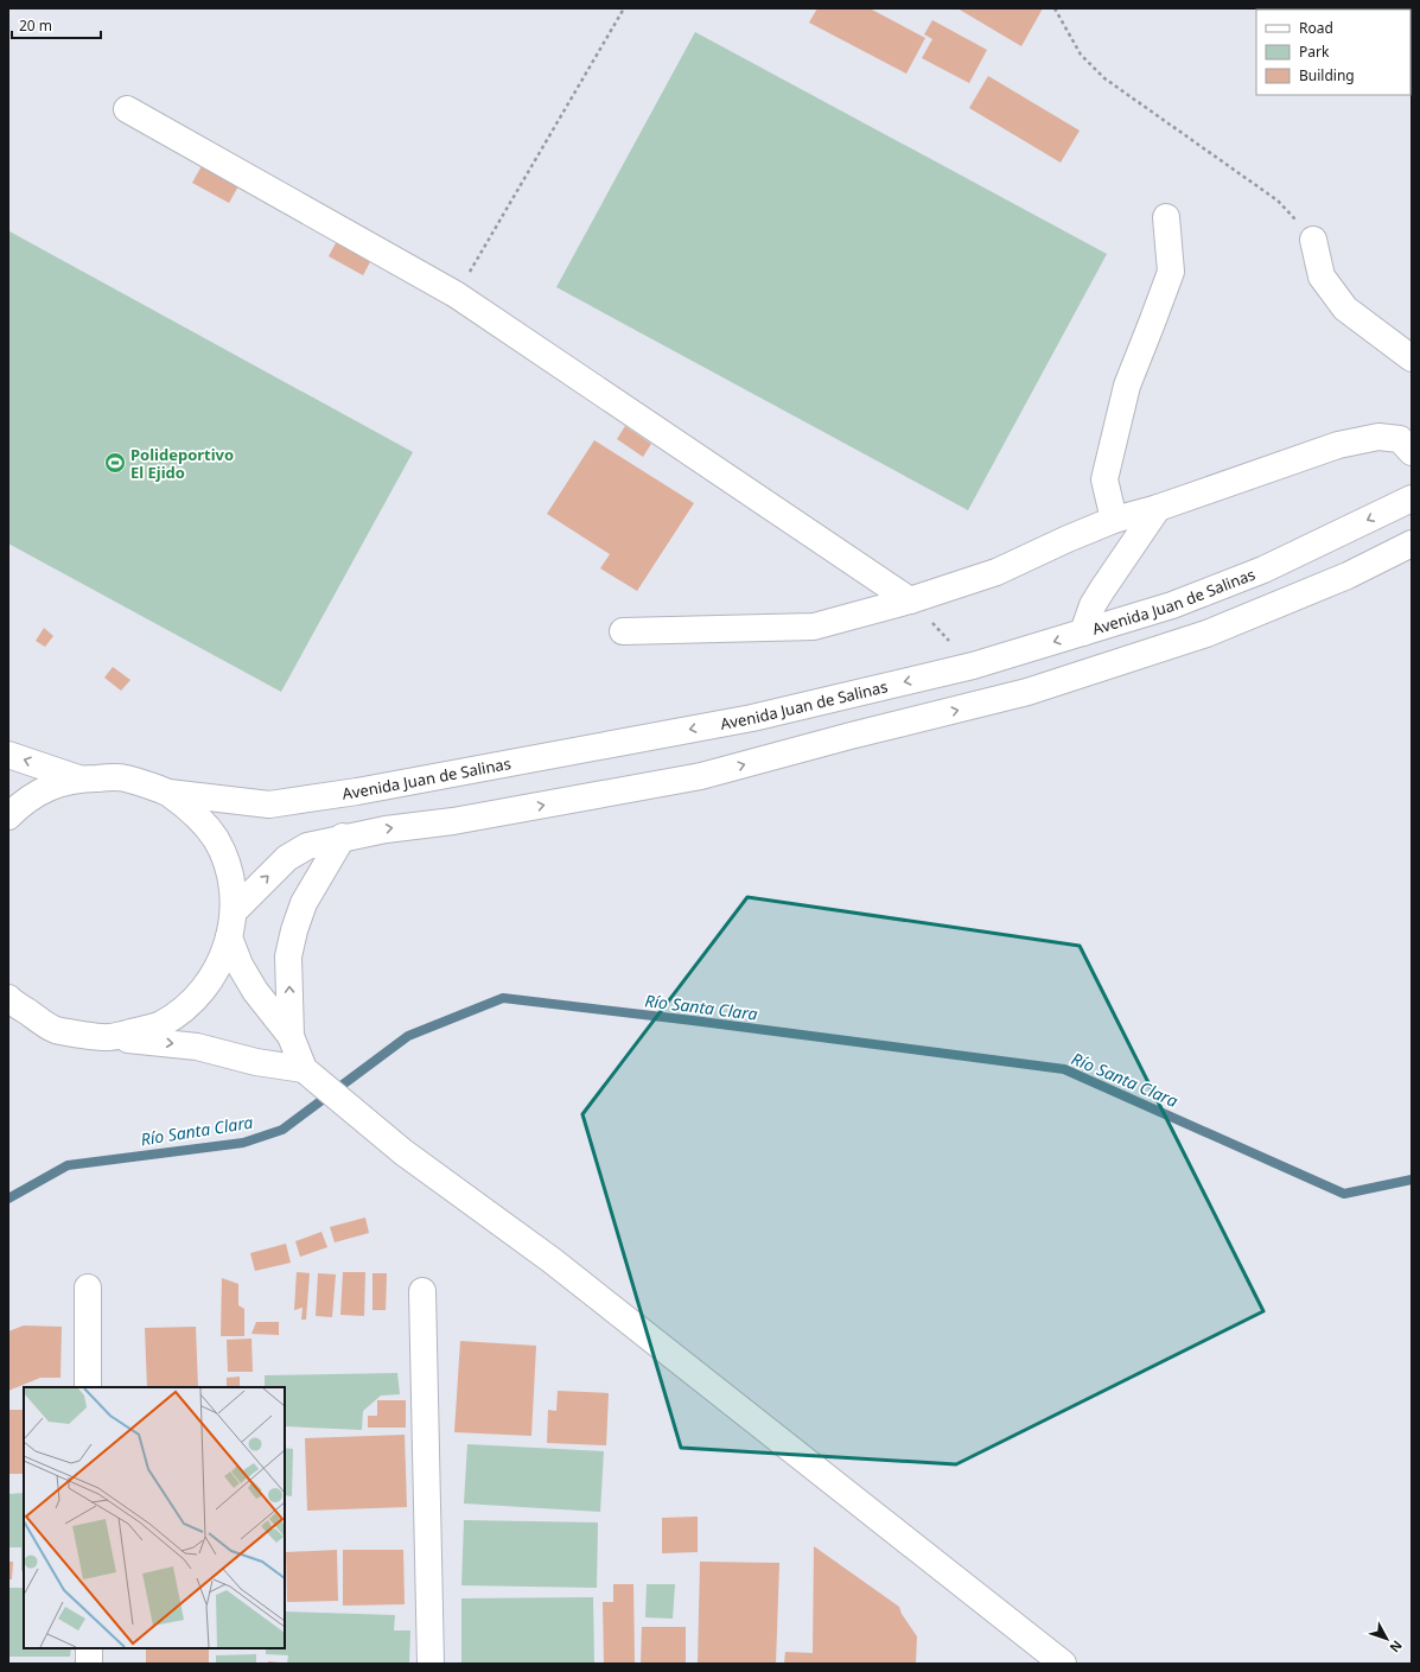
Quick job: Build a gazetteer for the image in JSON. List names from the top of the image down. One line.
{"streets":{"main road":["Avenida Juan de Salinas"]},"water":["Río Santa Clara"],"places":{"sports":["Polideportivo El Ejido"]},"legend":["Road","Park","Building"],"scale_bar":"20 m","north":"bottom right"}
